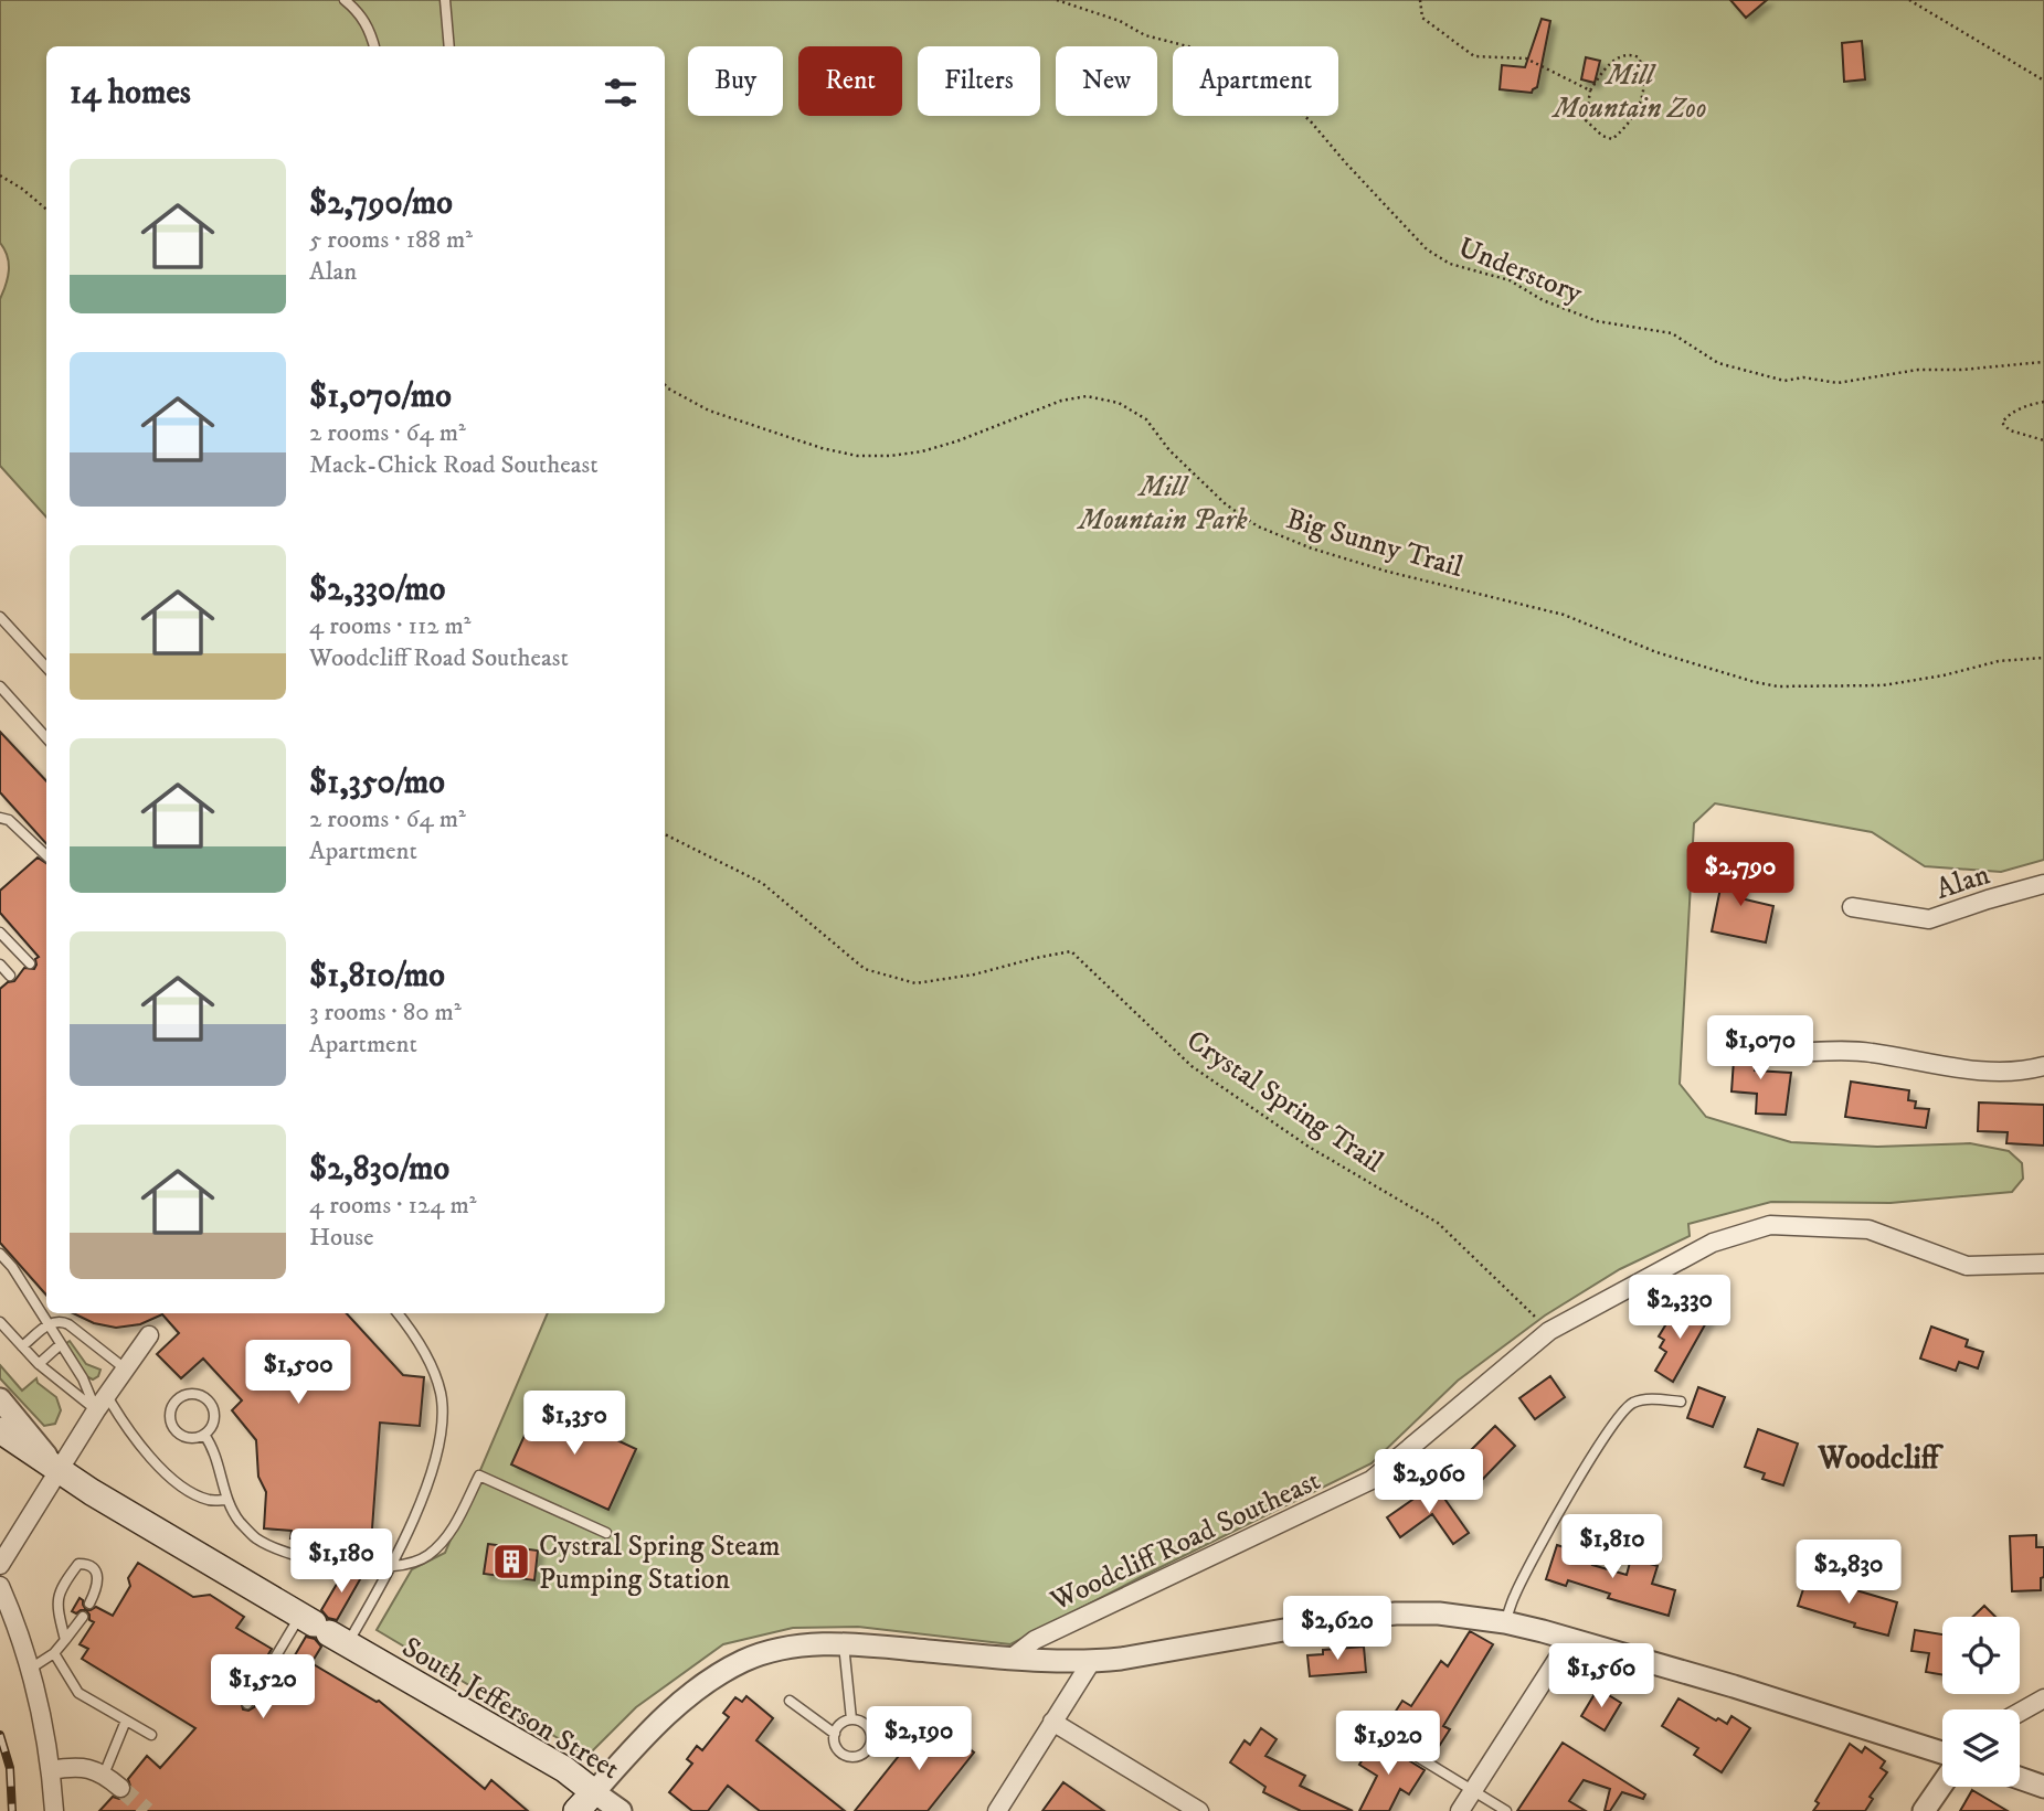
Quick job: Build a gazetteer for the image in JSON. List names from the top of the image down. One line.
{"streets":{"main road":["South Jefferson Street"],"street":["Alan","Woodcliff Road Southeast"],"path":["Understory","Big Sunny Trail","Crystal Spring Trail"]},"crossings":[["Crystal Spring Trail","Woodcliff Road Southeast"]],"districts":["Woodcliff"],"parks":["Mill Mountain Zoo","Mill Mountain Park"],"places":{"building":["Cystral Spring Steam Pumping Station"]},"page":{"chip":["Buy","Rent","Filters","New","Apartment"],"heading":"14 homes","list":[{"name":"$2,790/mo","note":"5 rooms · 188 m² · Alan"},{"name":"$1,070/mo","note":"2 rooms · 64 m² · Mack-Chick Road Southeast"},{"name":"$2,330/mo","note":"4 rooms · 112 m² · Woodcliff Road Southeast"},{"name":"$1,350/mo","note":"2 rooms · 64 m² · Apartment"},{"name":"$1,810/mo","note":"3 rooms · 80 m² · Apartment"},{"name":"$2,830/mo","note":"4 rooms · 124 m² · House"}],"price":["$2,790","$1,070","$2,330","$1,500","$1,350","$2,960","$1,810","$1,180","$2,830","$2,620","$1,560","$1,520","$2,190","$1,920"]}}
